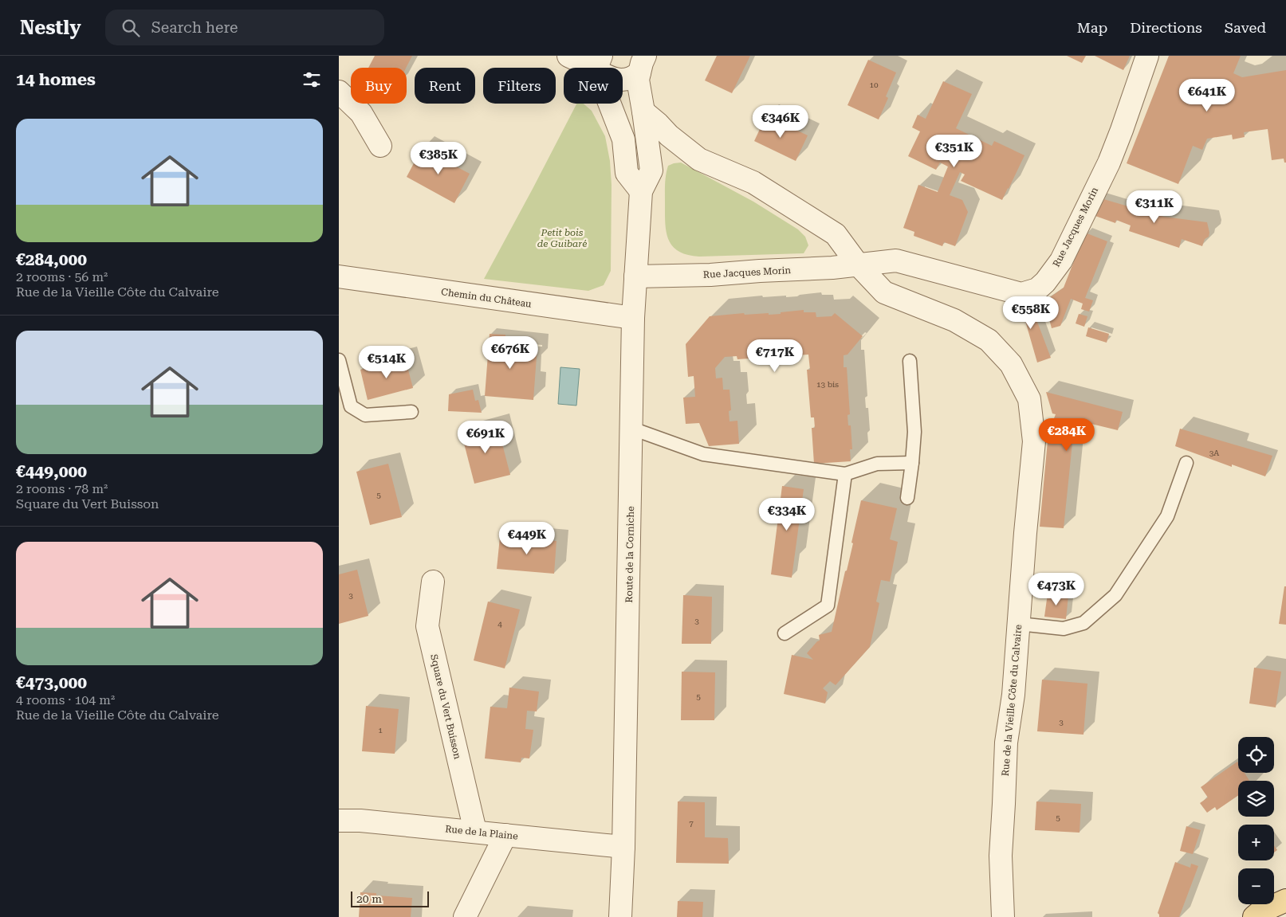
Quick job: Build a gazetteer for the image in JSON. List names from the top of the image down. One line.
{"streets":{"street":["Rue Jacques Morin","Chemin du Château","Route de la Corniche","Rue de la Vieille Côte du Calvaire","Square du Vert Buisson","Rue de la Plaine"]},"crossings":[["Rue Jacques Morin","Route de la Corniche"],["Rue Jacques Morin","Rue de la Vieille Côte du Calvaire"],["Chemin du Château","Route de la Corniche"],["Route de la Corniche","Rue de la Plaine"],["Square du Vert Buisson","Rue de la Plaine"]],"parks":["Petit bois de Guibaré"],"house_numbers":["10","13 bis","3A","5","3","3","4","5","3","1","5","7"],"scale_bar":"20 m","page":{"header":"Nestly","search":"Search here","nav":["Map","Directions","Saved"],"heading":"14 homes","chip":["Buy","Rent","Filters","New"],"price":["€641K","€346K","€351K","€385K","€311K","€558K","€676K","€717K","€514K","€284K","€691K","€334K","€449K","€473K"],"list":[{"name":"€284,000","note":"2 rooms · 56 m² · Rue de la Vieille Côte du Calvaire"},{"name":"€449,000","note":"2 rooms · 78 m² · Square du Vert Buisson"},{"name":"€473,000","note":"4 rooms · 104 m² · Rue de la Vieille Côte du Calvaire"}],"map_buttons":["+","−"],"scale":"20 m"}}
